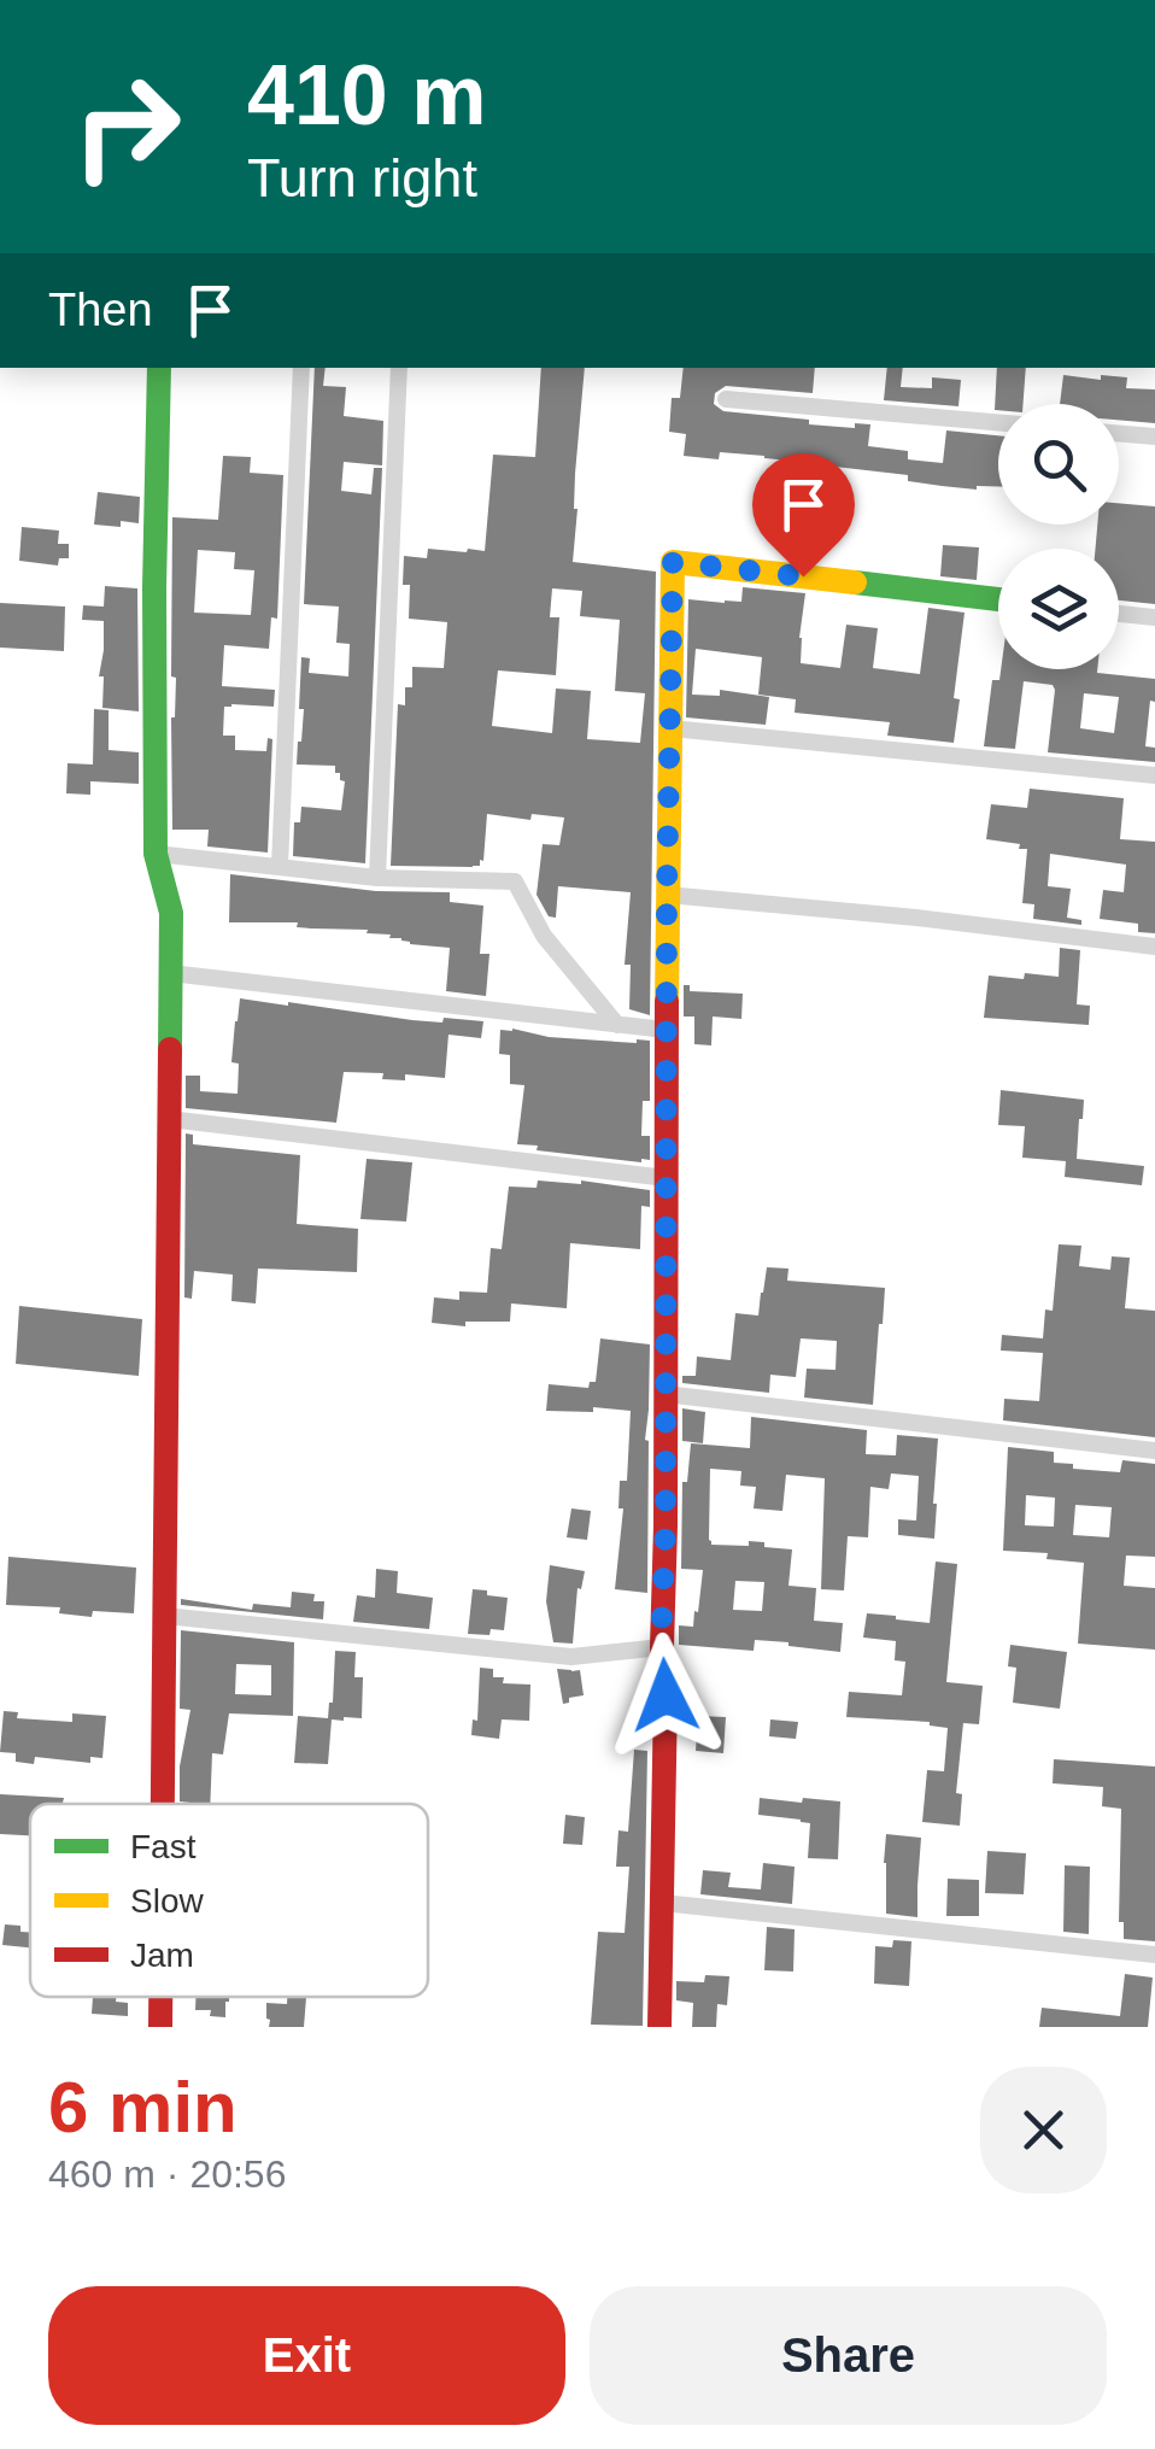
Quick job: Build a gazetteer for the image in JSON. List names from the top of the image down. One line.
{"legend":["Fast","Slow","Jam"],"page":{"turn":["410 m","Turn right"],"then":"Then","heading":["6 min","460 m · 20:56"],"buttons":["Exit","Share"]}}
